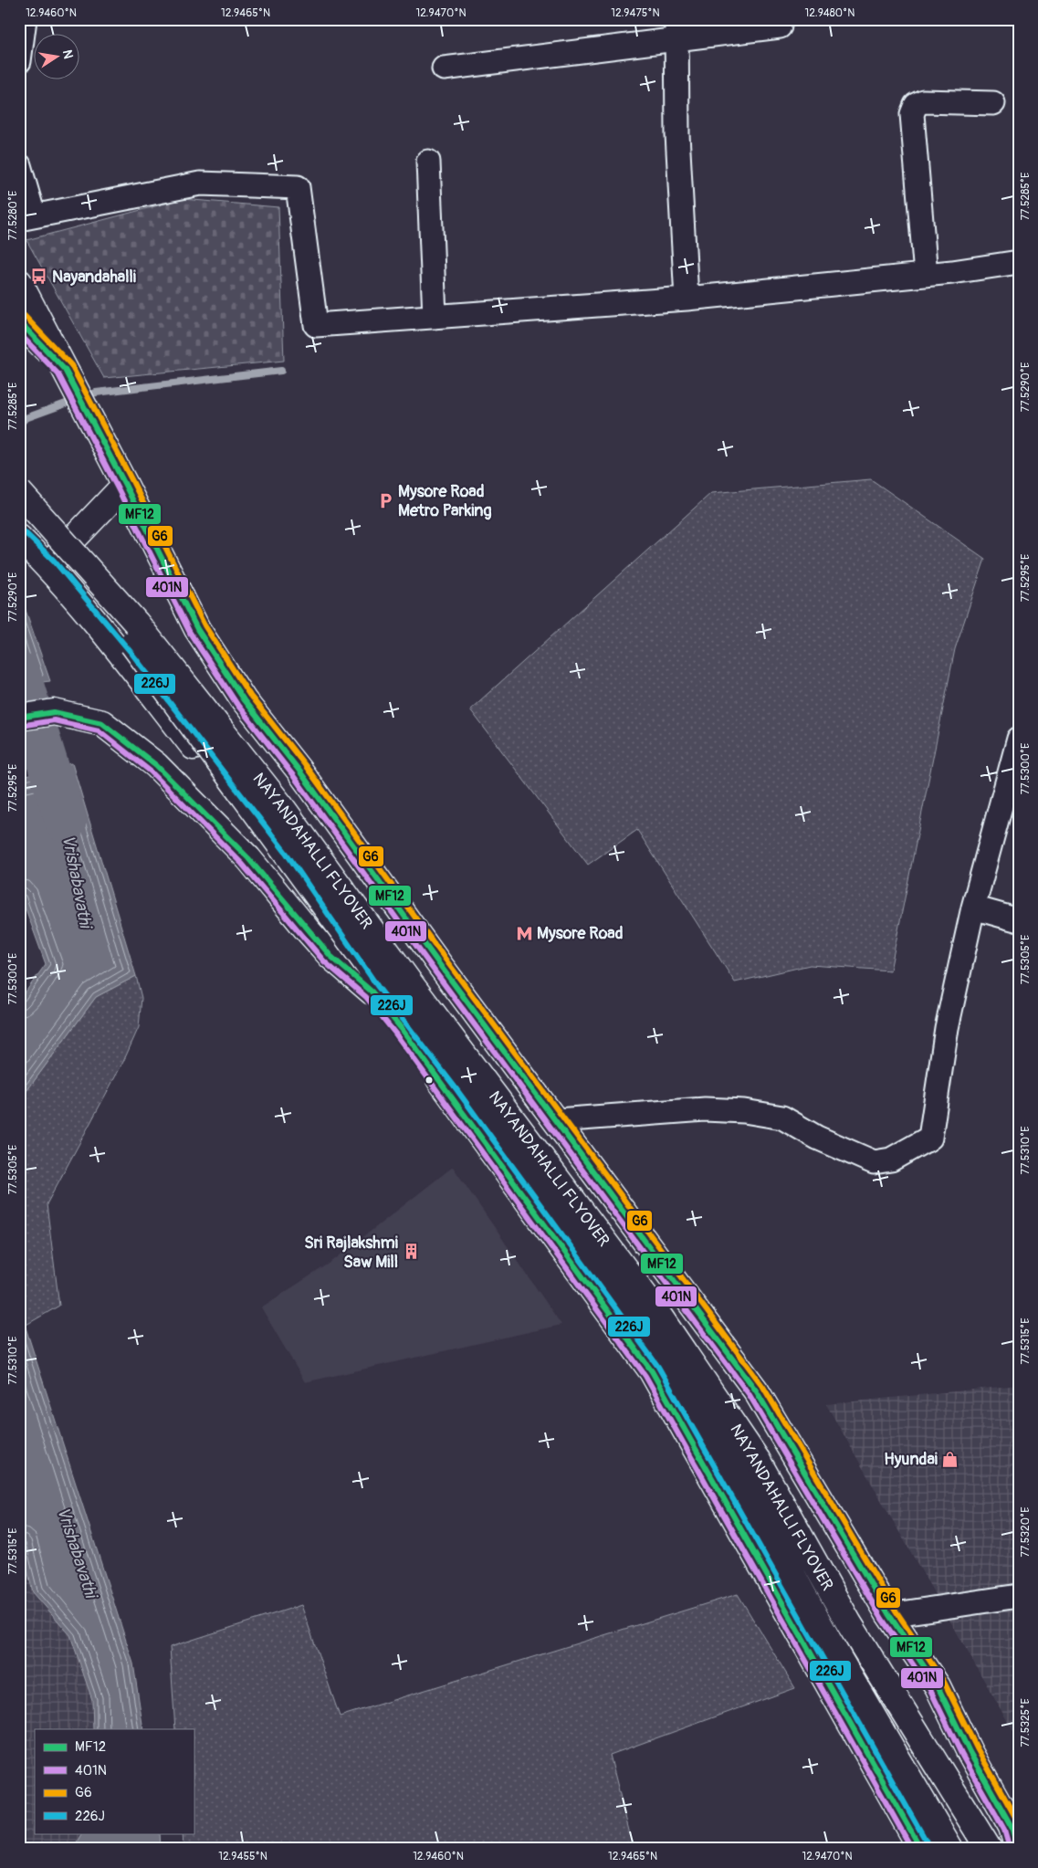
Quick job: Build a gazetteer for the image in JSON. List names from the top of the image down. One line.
{"streets":{"main road":["NAYANDAHALLI FLYOVER"]},"water":["Vrishabavathi"],"places":{"bus stop":["Nayandahalli"],"parking":["Mysore Road Metro Parking"],"metro station":["Mysore Road"],"building":["Sri Rajlakshmi Saw Mill"],"shop":["Hyundai"]},"lines":["transit line G6","transit line MF12","transit line 401N","transit line 226J"],"legend":["MF12","401N","G6","226J"],"north":"right","coordinates":["12.9460°N","12.9465°N","12.9470°N","12.9475°N","12.9480°N","77.5285°E","77.5280°E","77.5290°E","77.5295°E","77.5300°E","77.5305°E","77.5310°E","77.5315°E","77.5320°E","77.5325°E","12.9455°N"]}
